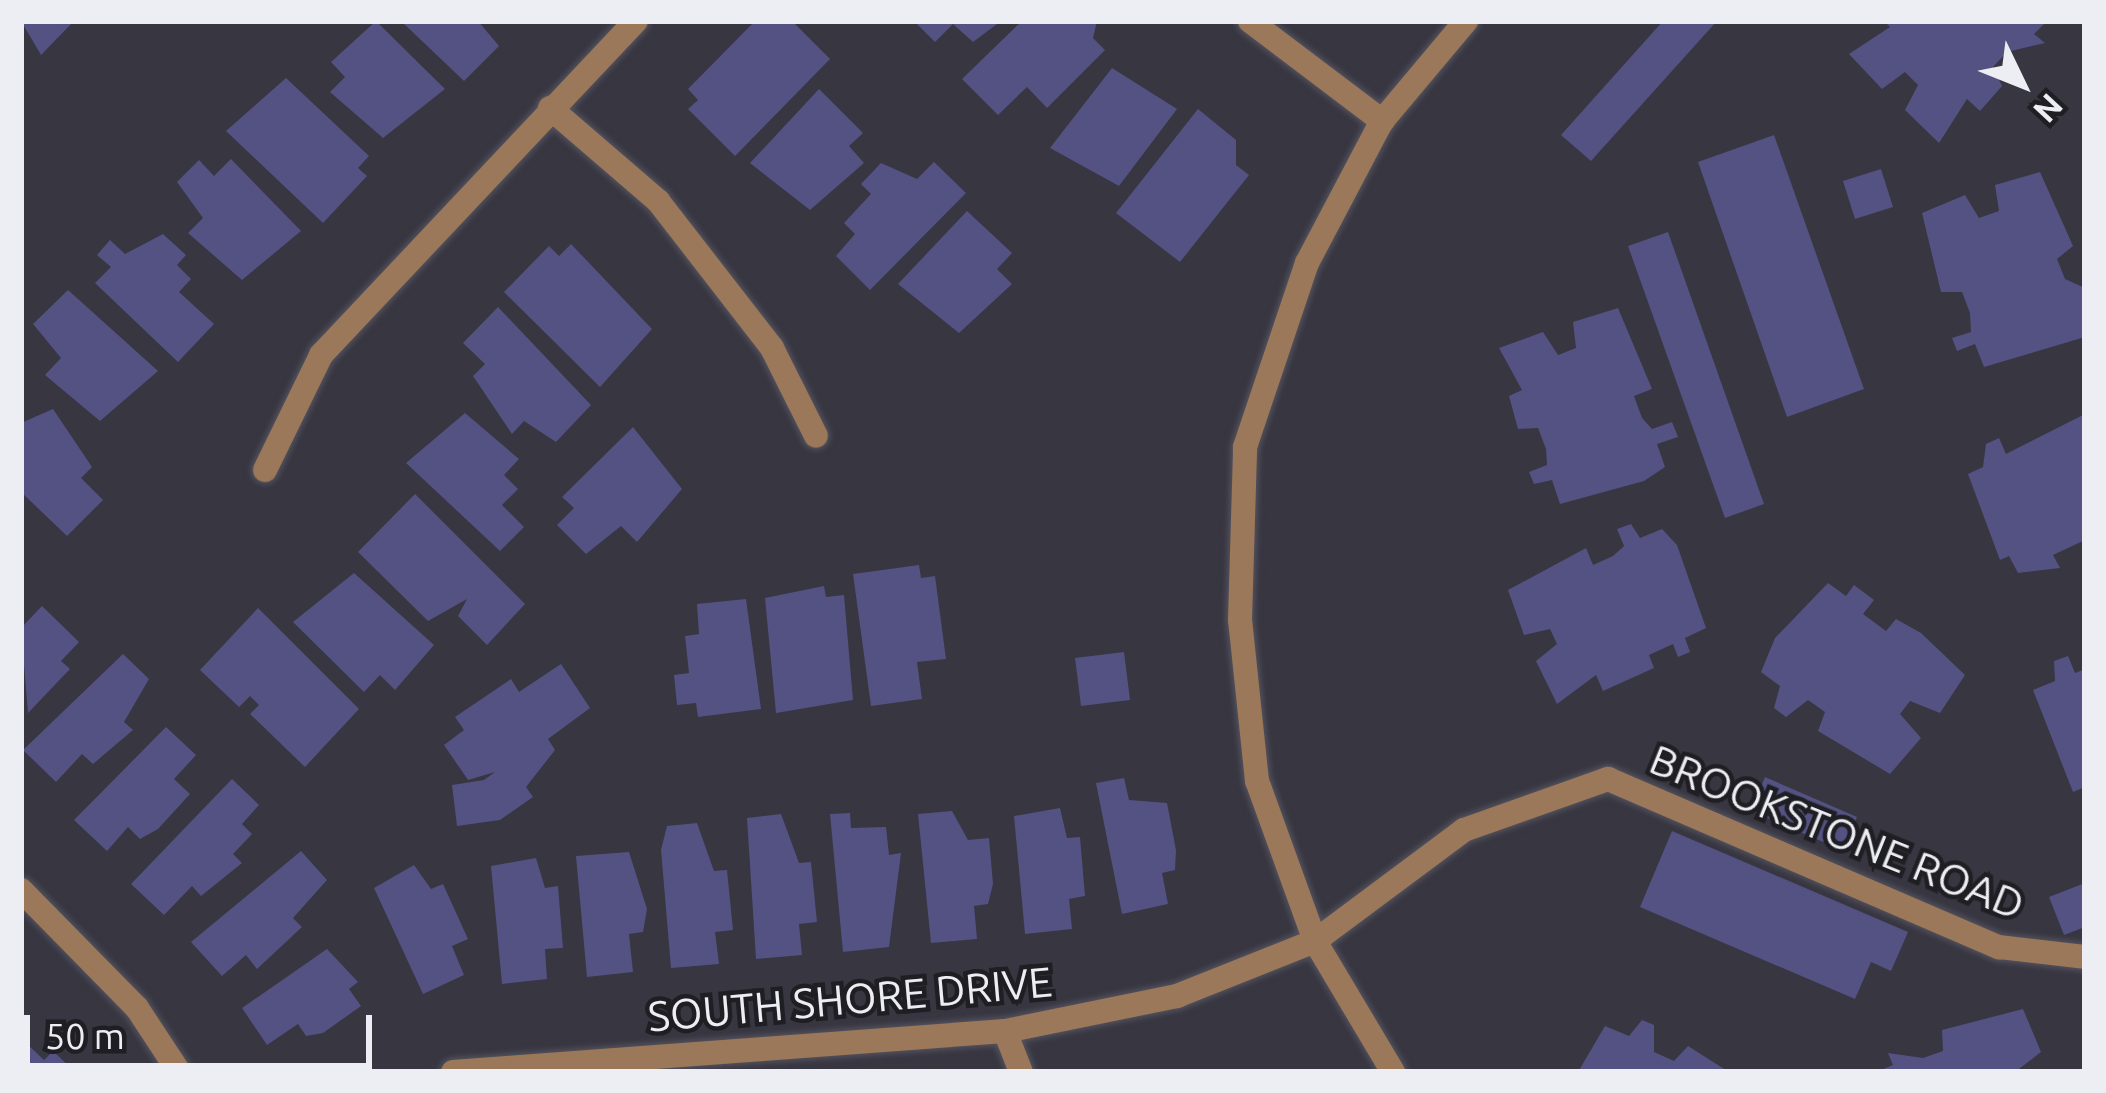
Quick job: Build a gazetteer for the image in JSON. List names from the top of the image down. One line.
{"streets":{"street":["BROOKSTONE ROAD","SOUTH SHORE DRIVE"]},"crossings":[["BROOKSTONE ROAD","SOUTH SHORE DRIVE"]],"scale_bar":"50 m","north":"bottom right"}
